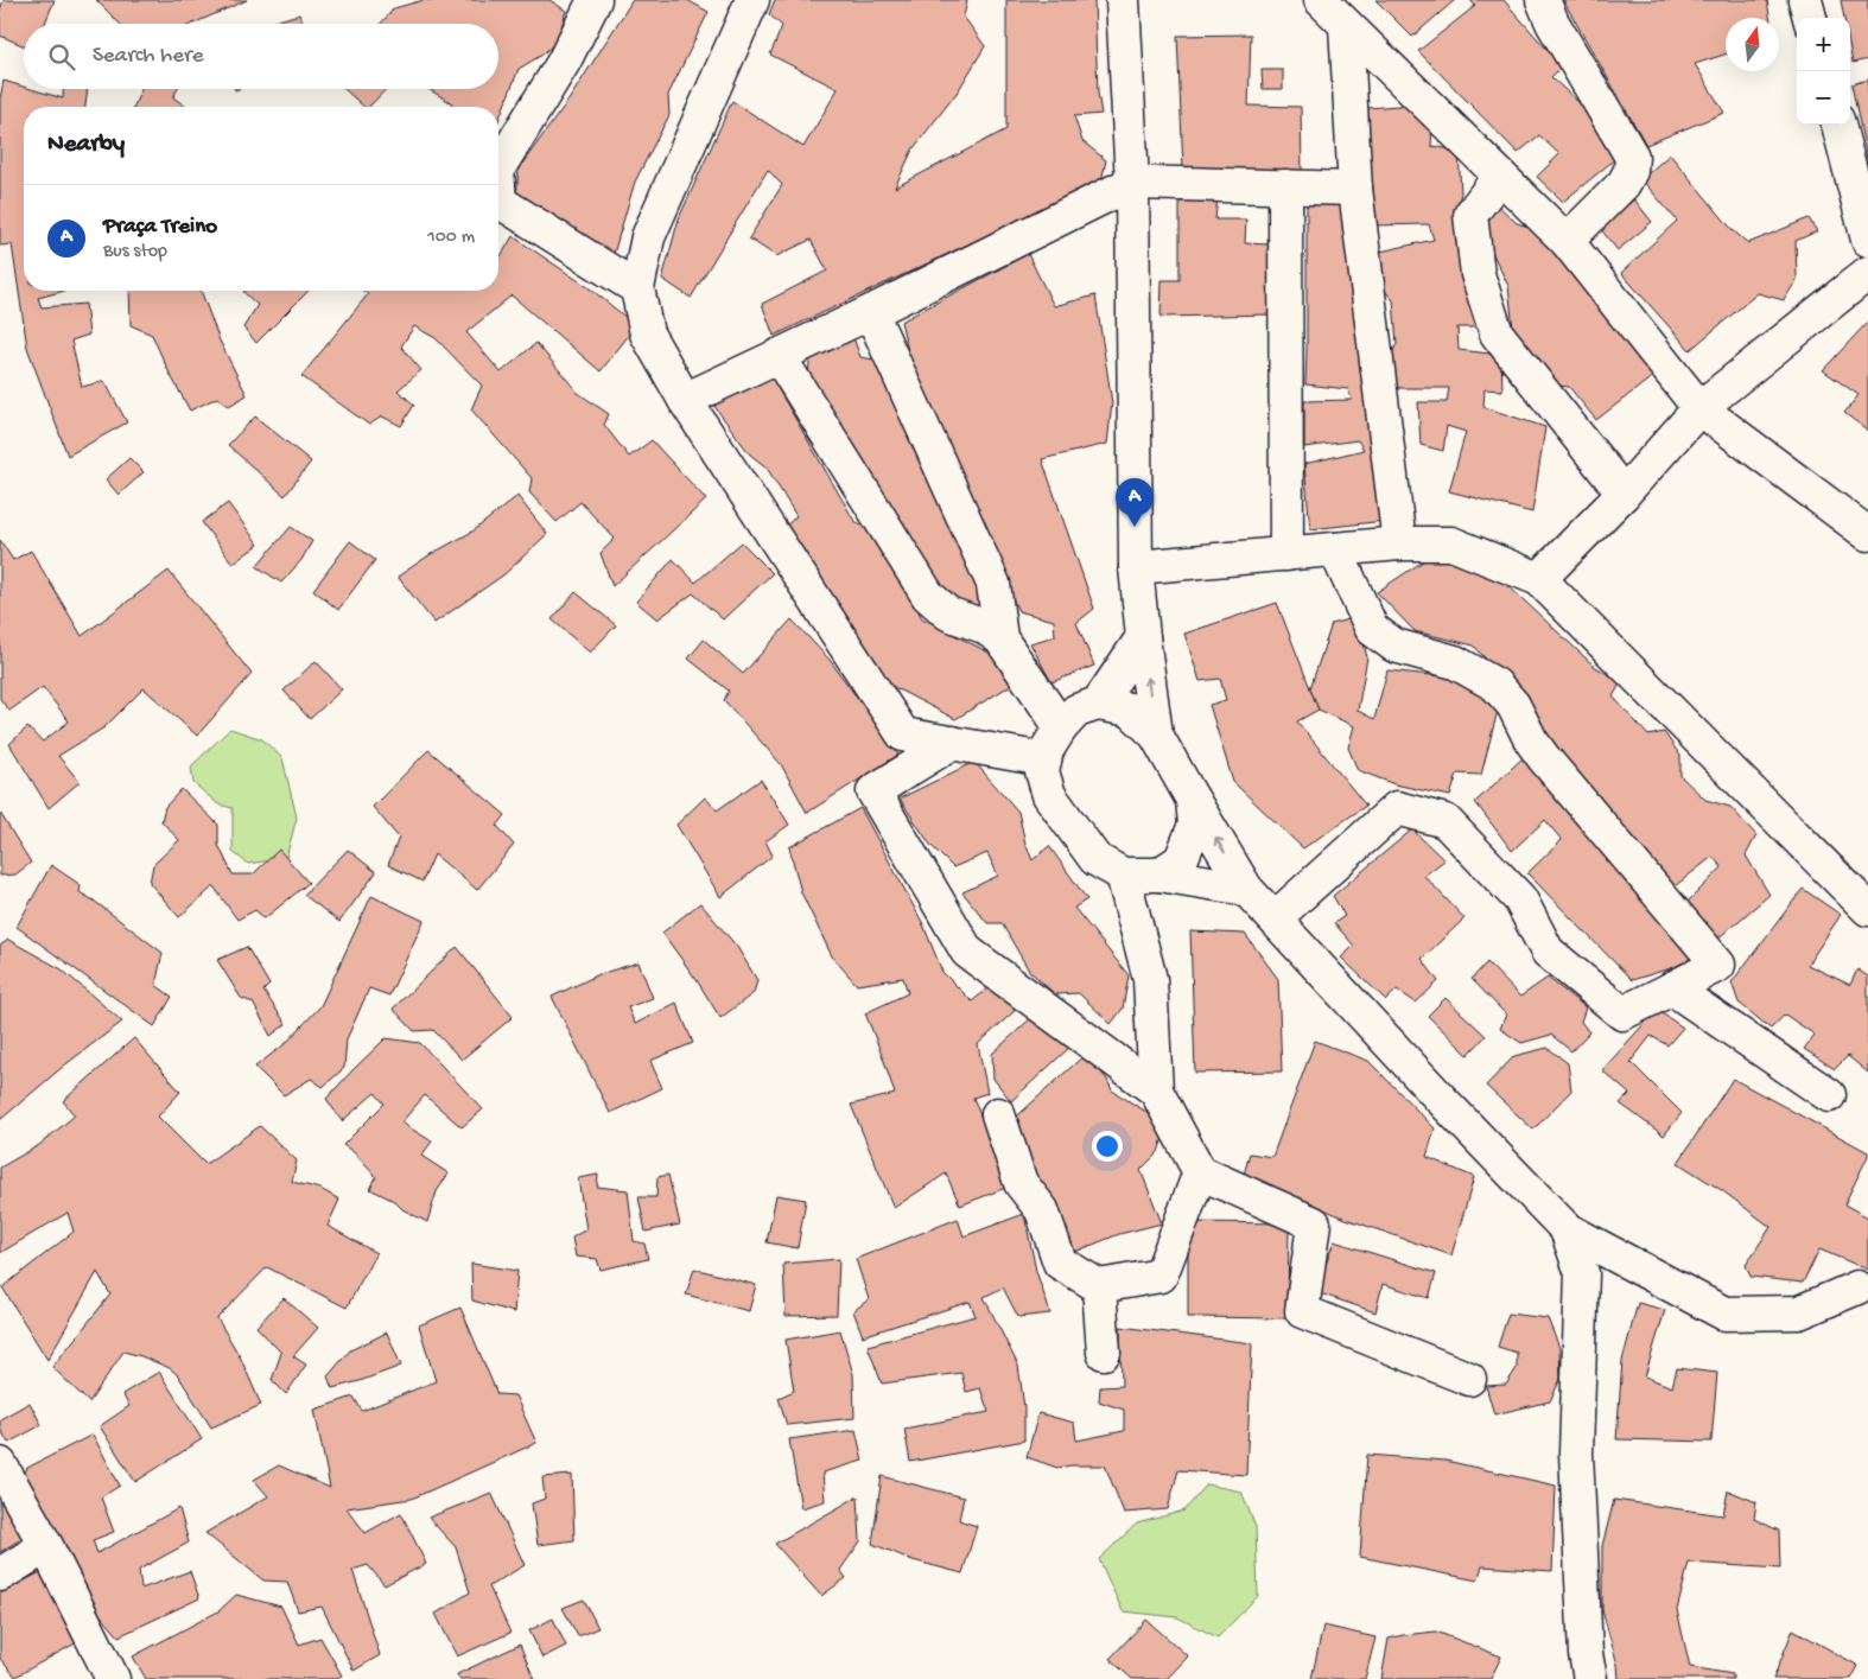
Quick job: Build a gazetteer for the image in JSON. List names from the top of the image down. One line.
{"north":"top","page":{"map_buttons":["+","−"],"search":"Search here","heading":"Nearby","list":[{"mark":"A","name":"Praça Treino","note":"Bus stop","value":"100 m"}],"pins":"A"}}
